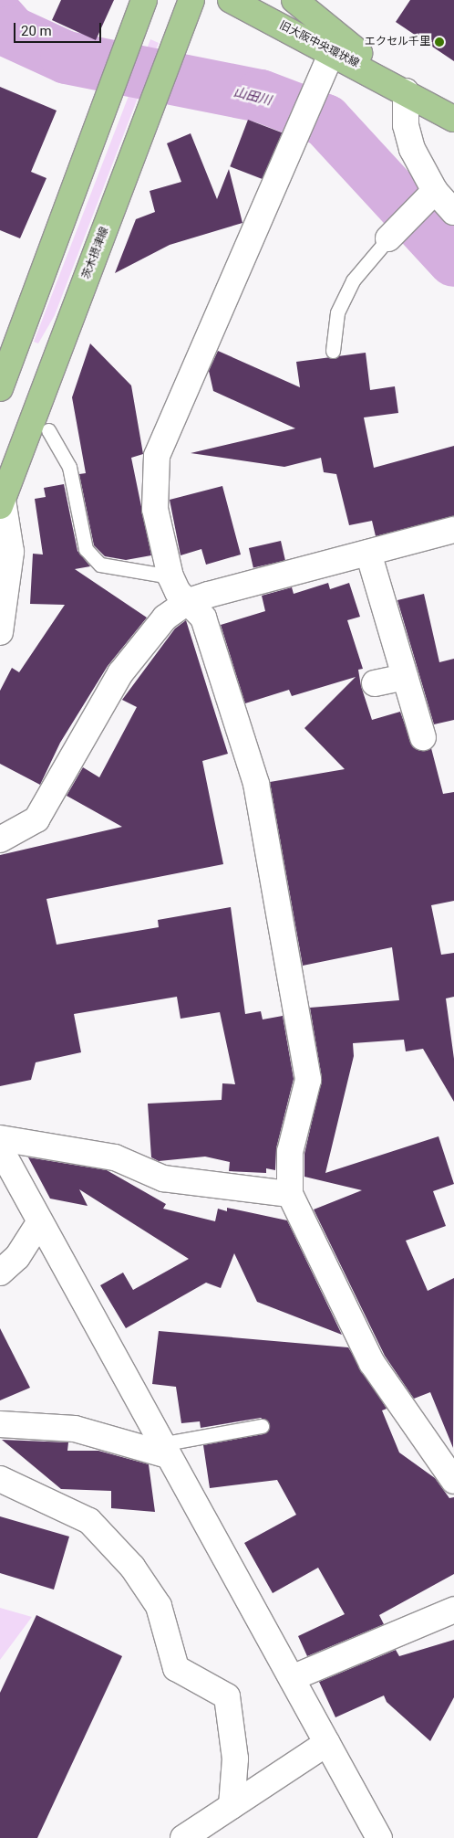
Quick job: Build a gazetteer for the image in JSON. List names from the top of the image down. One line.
{"streets":{"main road":["旧大阪中央環状線","茨木摂津線"]},"water":["山田川"],"places":["エクセル千里"],"scale_bar":"20 m"}
